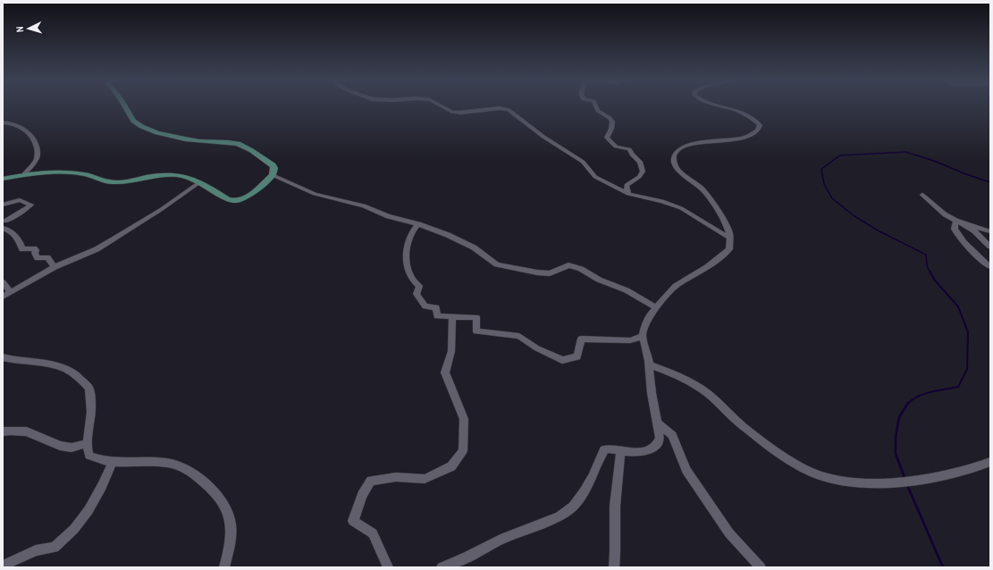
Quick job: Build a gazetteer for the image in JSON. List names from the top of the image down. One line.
{"north":"left"}
